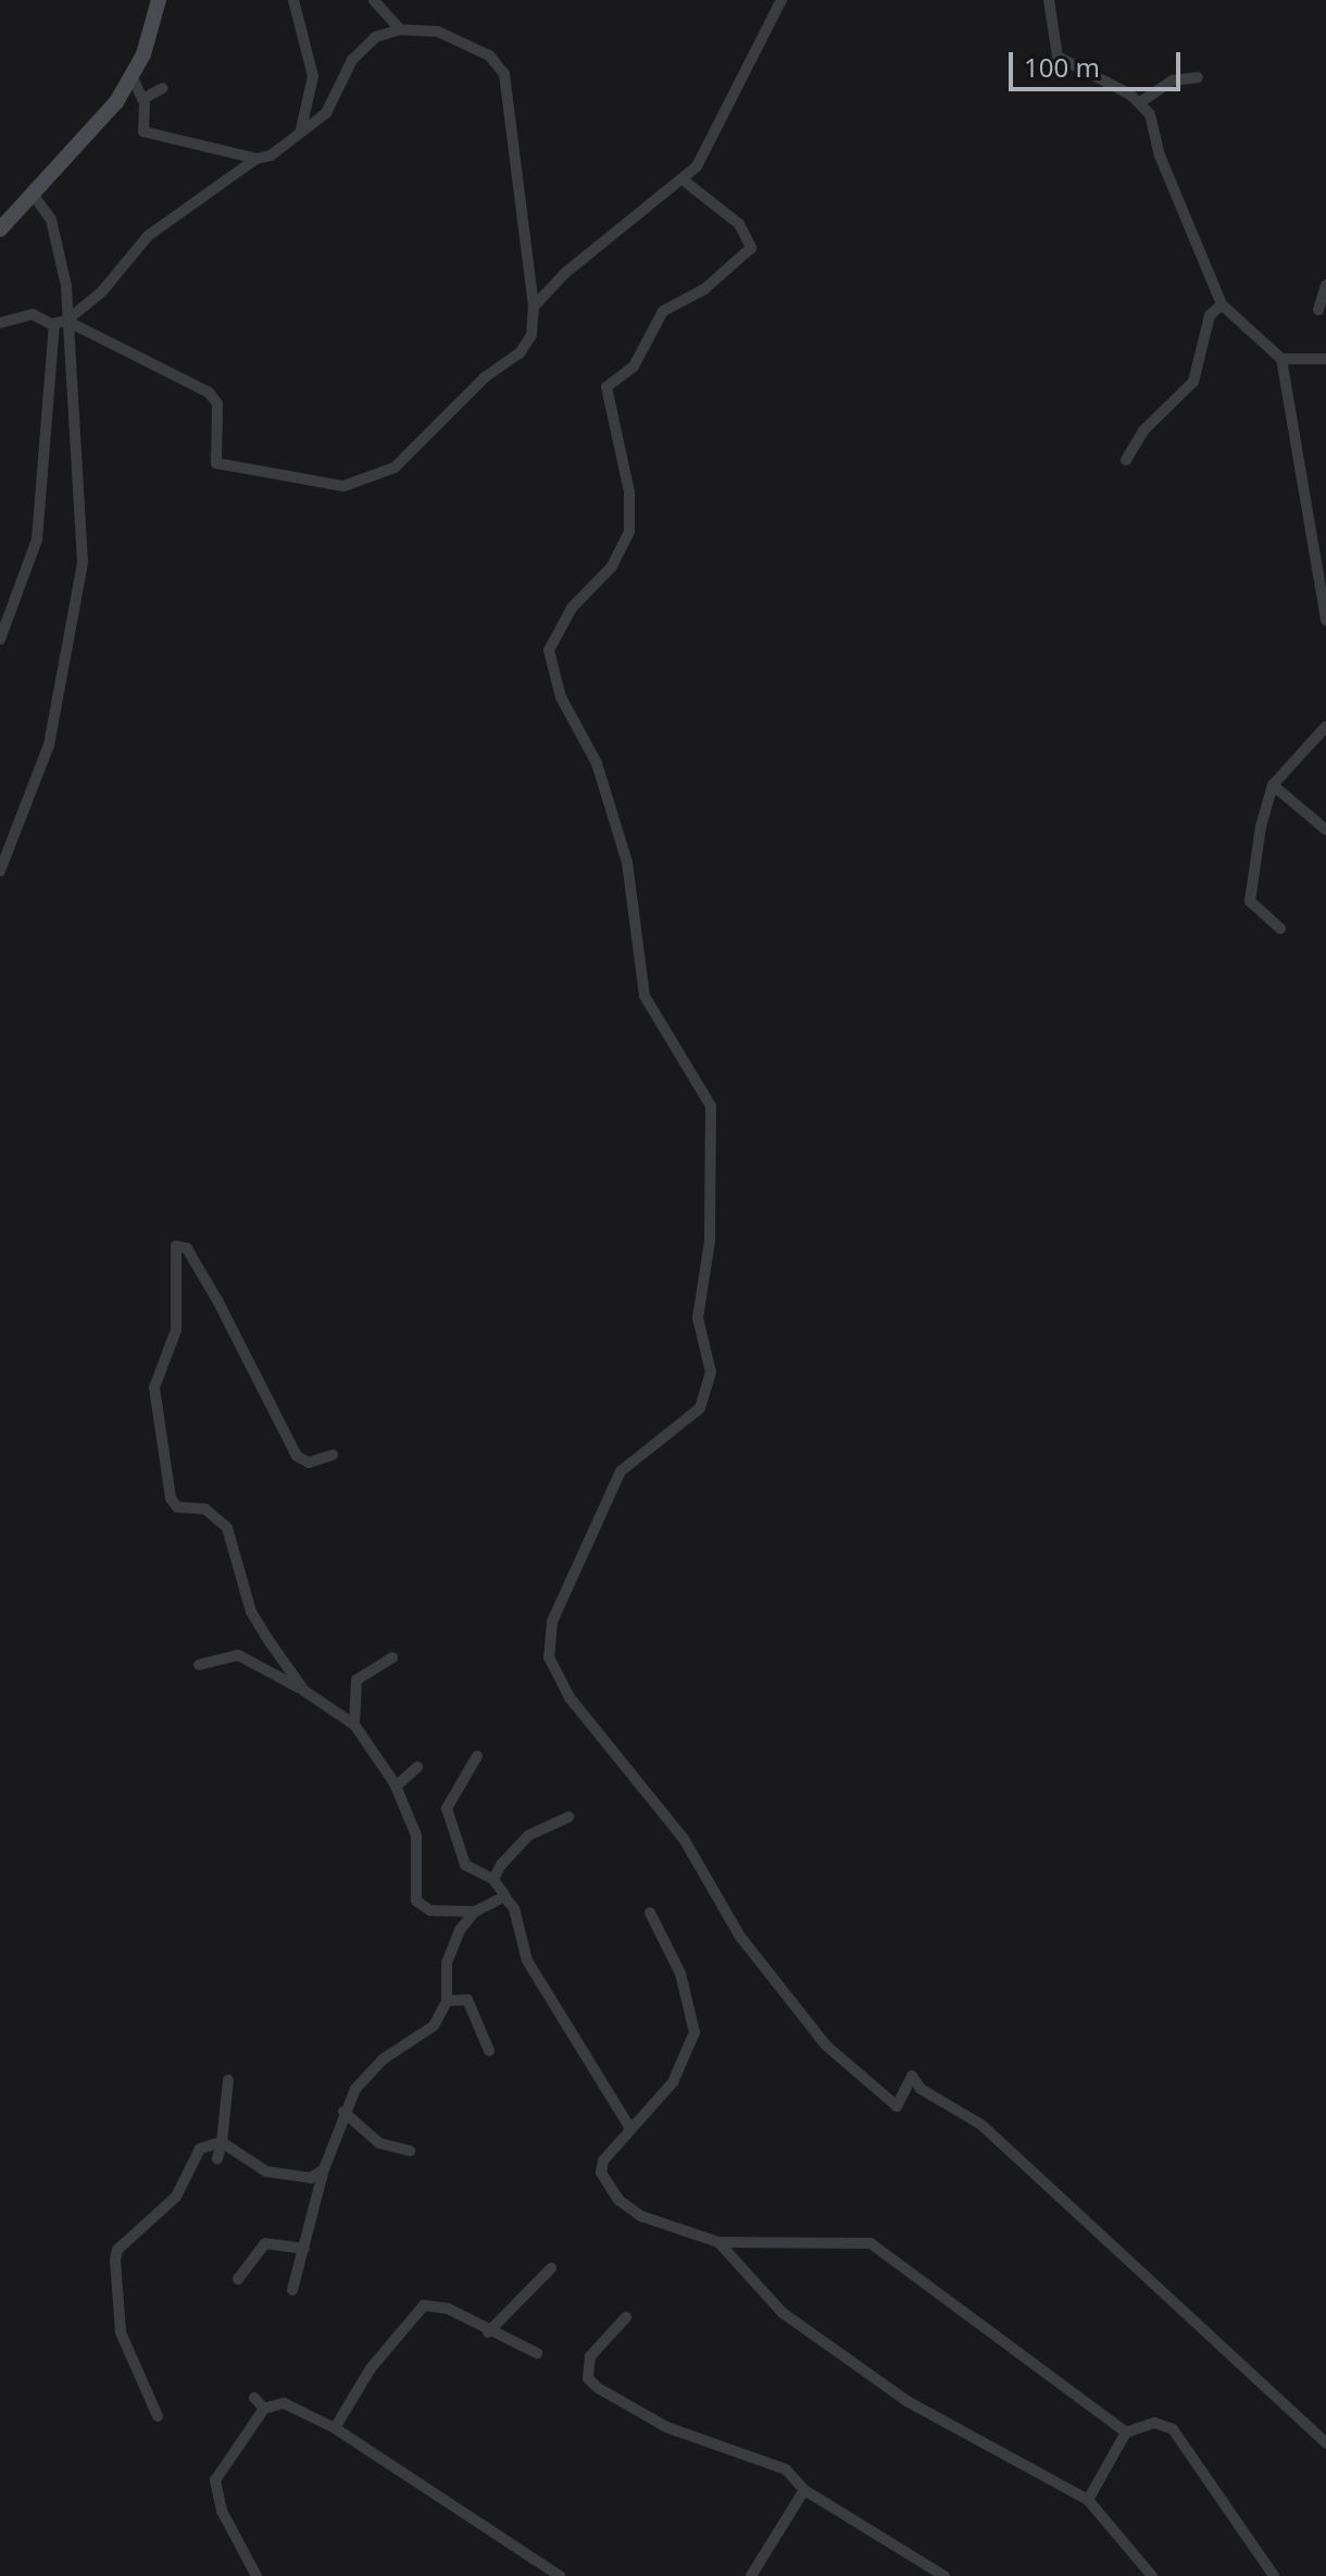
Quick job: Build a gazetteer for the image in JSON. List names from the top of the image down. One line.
{"scale_bar":"100 m"}
